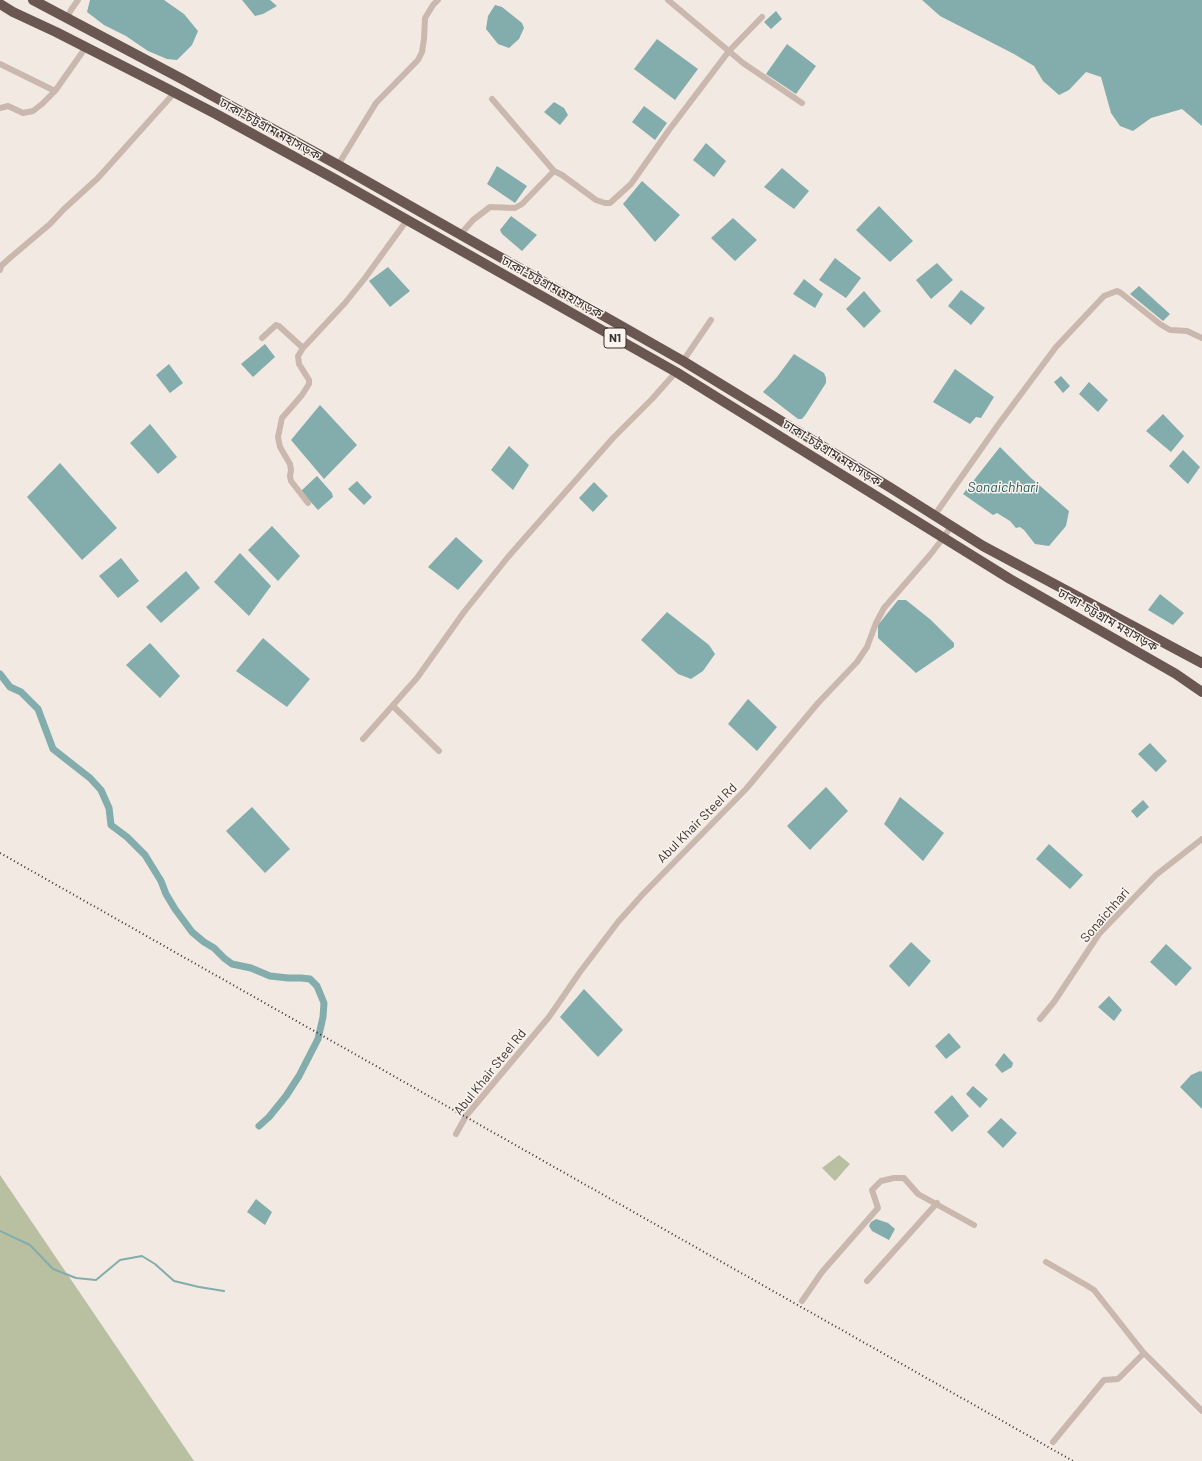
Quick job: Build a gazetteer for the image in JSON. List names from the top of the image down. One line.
{"streets":{"highway":["ঢাকা-চট্টগ্রাম মহাসড়ক","N1"],"street":["Abul Khair Steel Rd","Sonaichhari"]},"crossings":[["ঢাকা-চট্টগ্রাম মহাসড়ক","Abul Khair Steel Rd"]],"water":["Sonaichhari"]}
